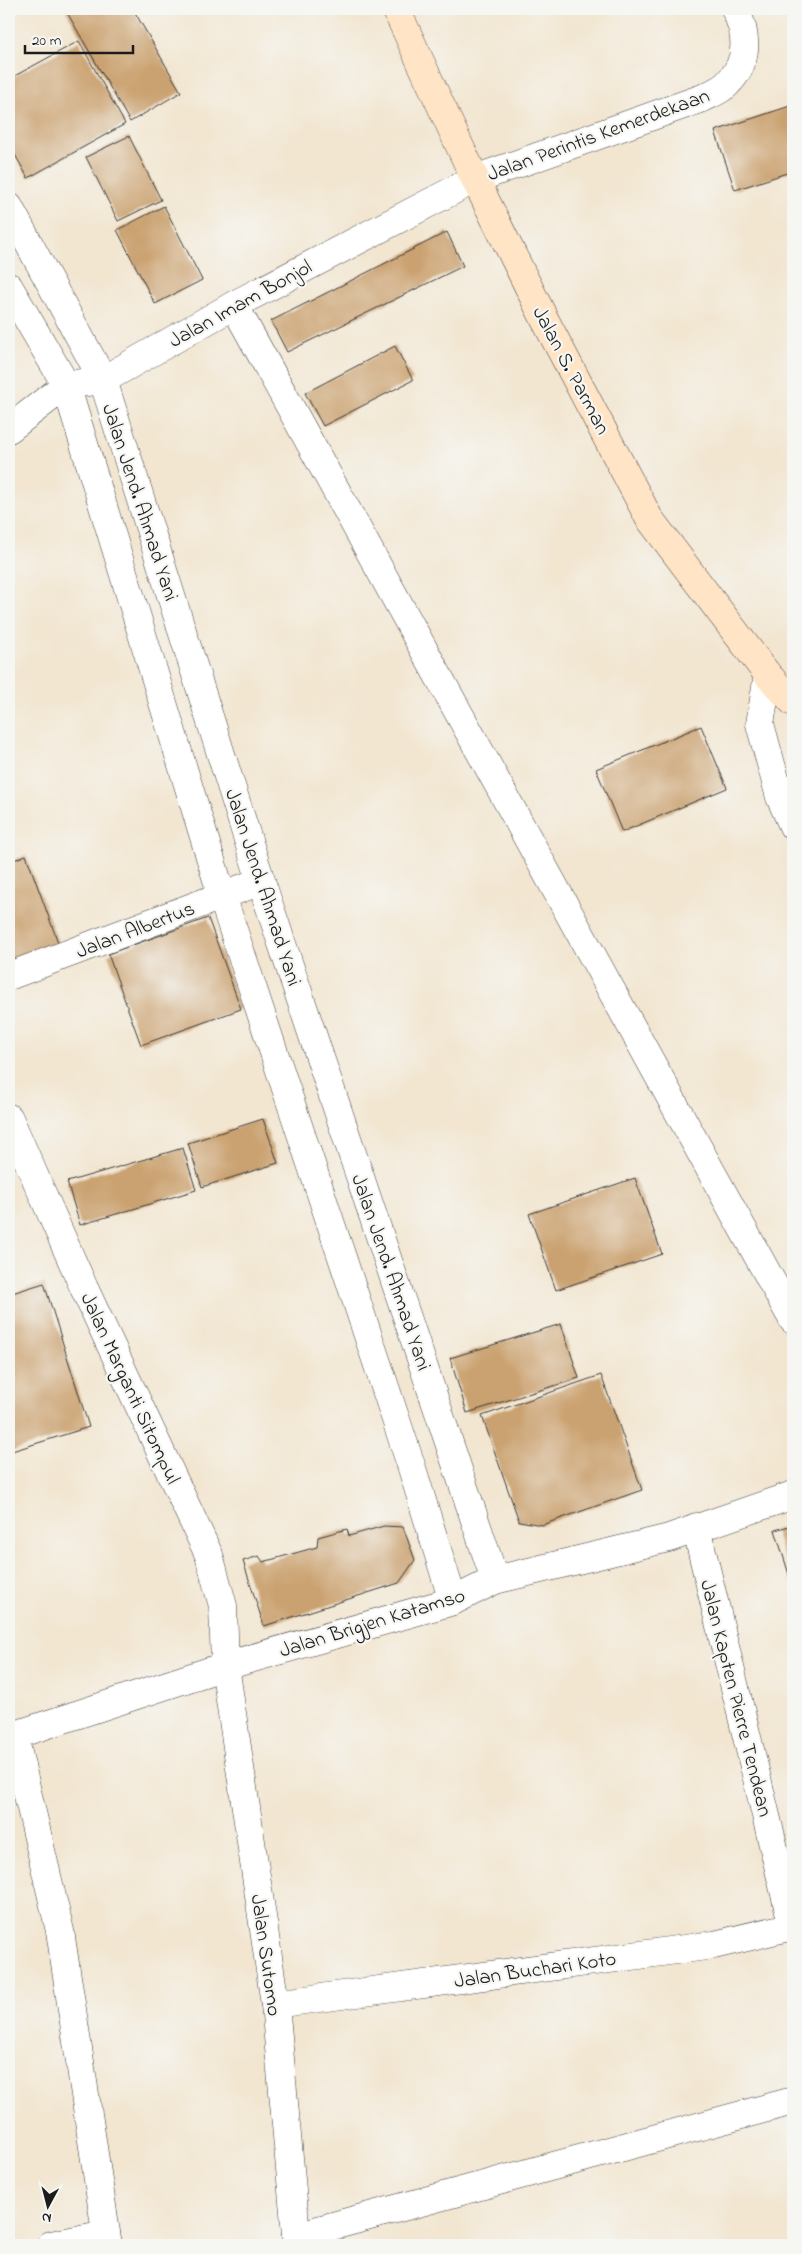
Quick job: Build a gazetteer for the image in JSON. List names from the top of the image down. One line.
{"streets":{"main road":["Jalan S. Parman"],"street":["Jalan Perintis Kemerdekaan","Jalan Imam Bonjol","Jalan Jend. Ahmad Yani","Jalan Albertus","Jalan Marganti Sitompul","Jalan Brigjen Katamso","Jalan Kapten Pierre Tendean","Jalan Sutomo","Jalan Buchari Koto"]},"crossings":[["Jalan Perintis Kemerdekaan","Jalan Imam Bonjol"],["Jalan Perintis Kemerdekaan","Jalan S. Parman"],["Jalan Imam Bonjol","Jalan S. Parman"],["Jalan Imam Bonjol","Jalan Jend. Ahmad Yani"],["Jalan Jend. Ahmad Yani","Jalan Albertus"],["Jalan Jend. Ahmad Yani","Jalan Brigjen Katamso"],["Jalan Marganti Sitompul","Jalan Brigjen Katamso"],["Jalan Marganti Sitompul","Jalan Sutomo"],["Jalan Brigjen Katamso","Jalan Kapten Pierre Tendean"],["Jalan Brigjen Katamso","Jalan Sutomo"],["Jalan Kapten Pierre Tendean","Jalan Buchari Koto"],["Jalan Sutomo","Jalan Buchari Koto"]],"scale_bar":"20 m","north":"bottom"}
